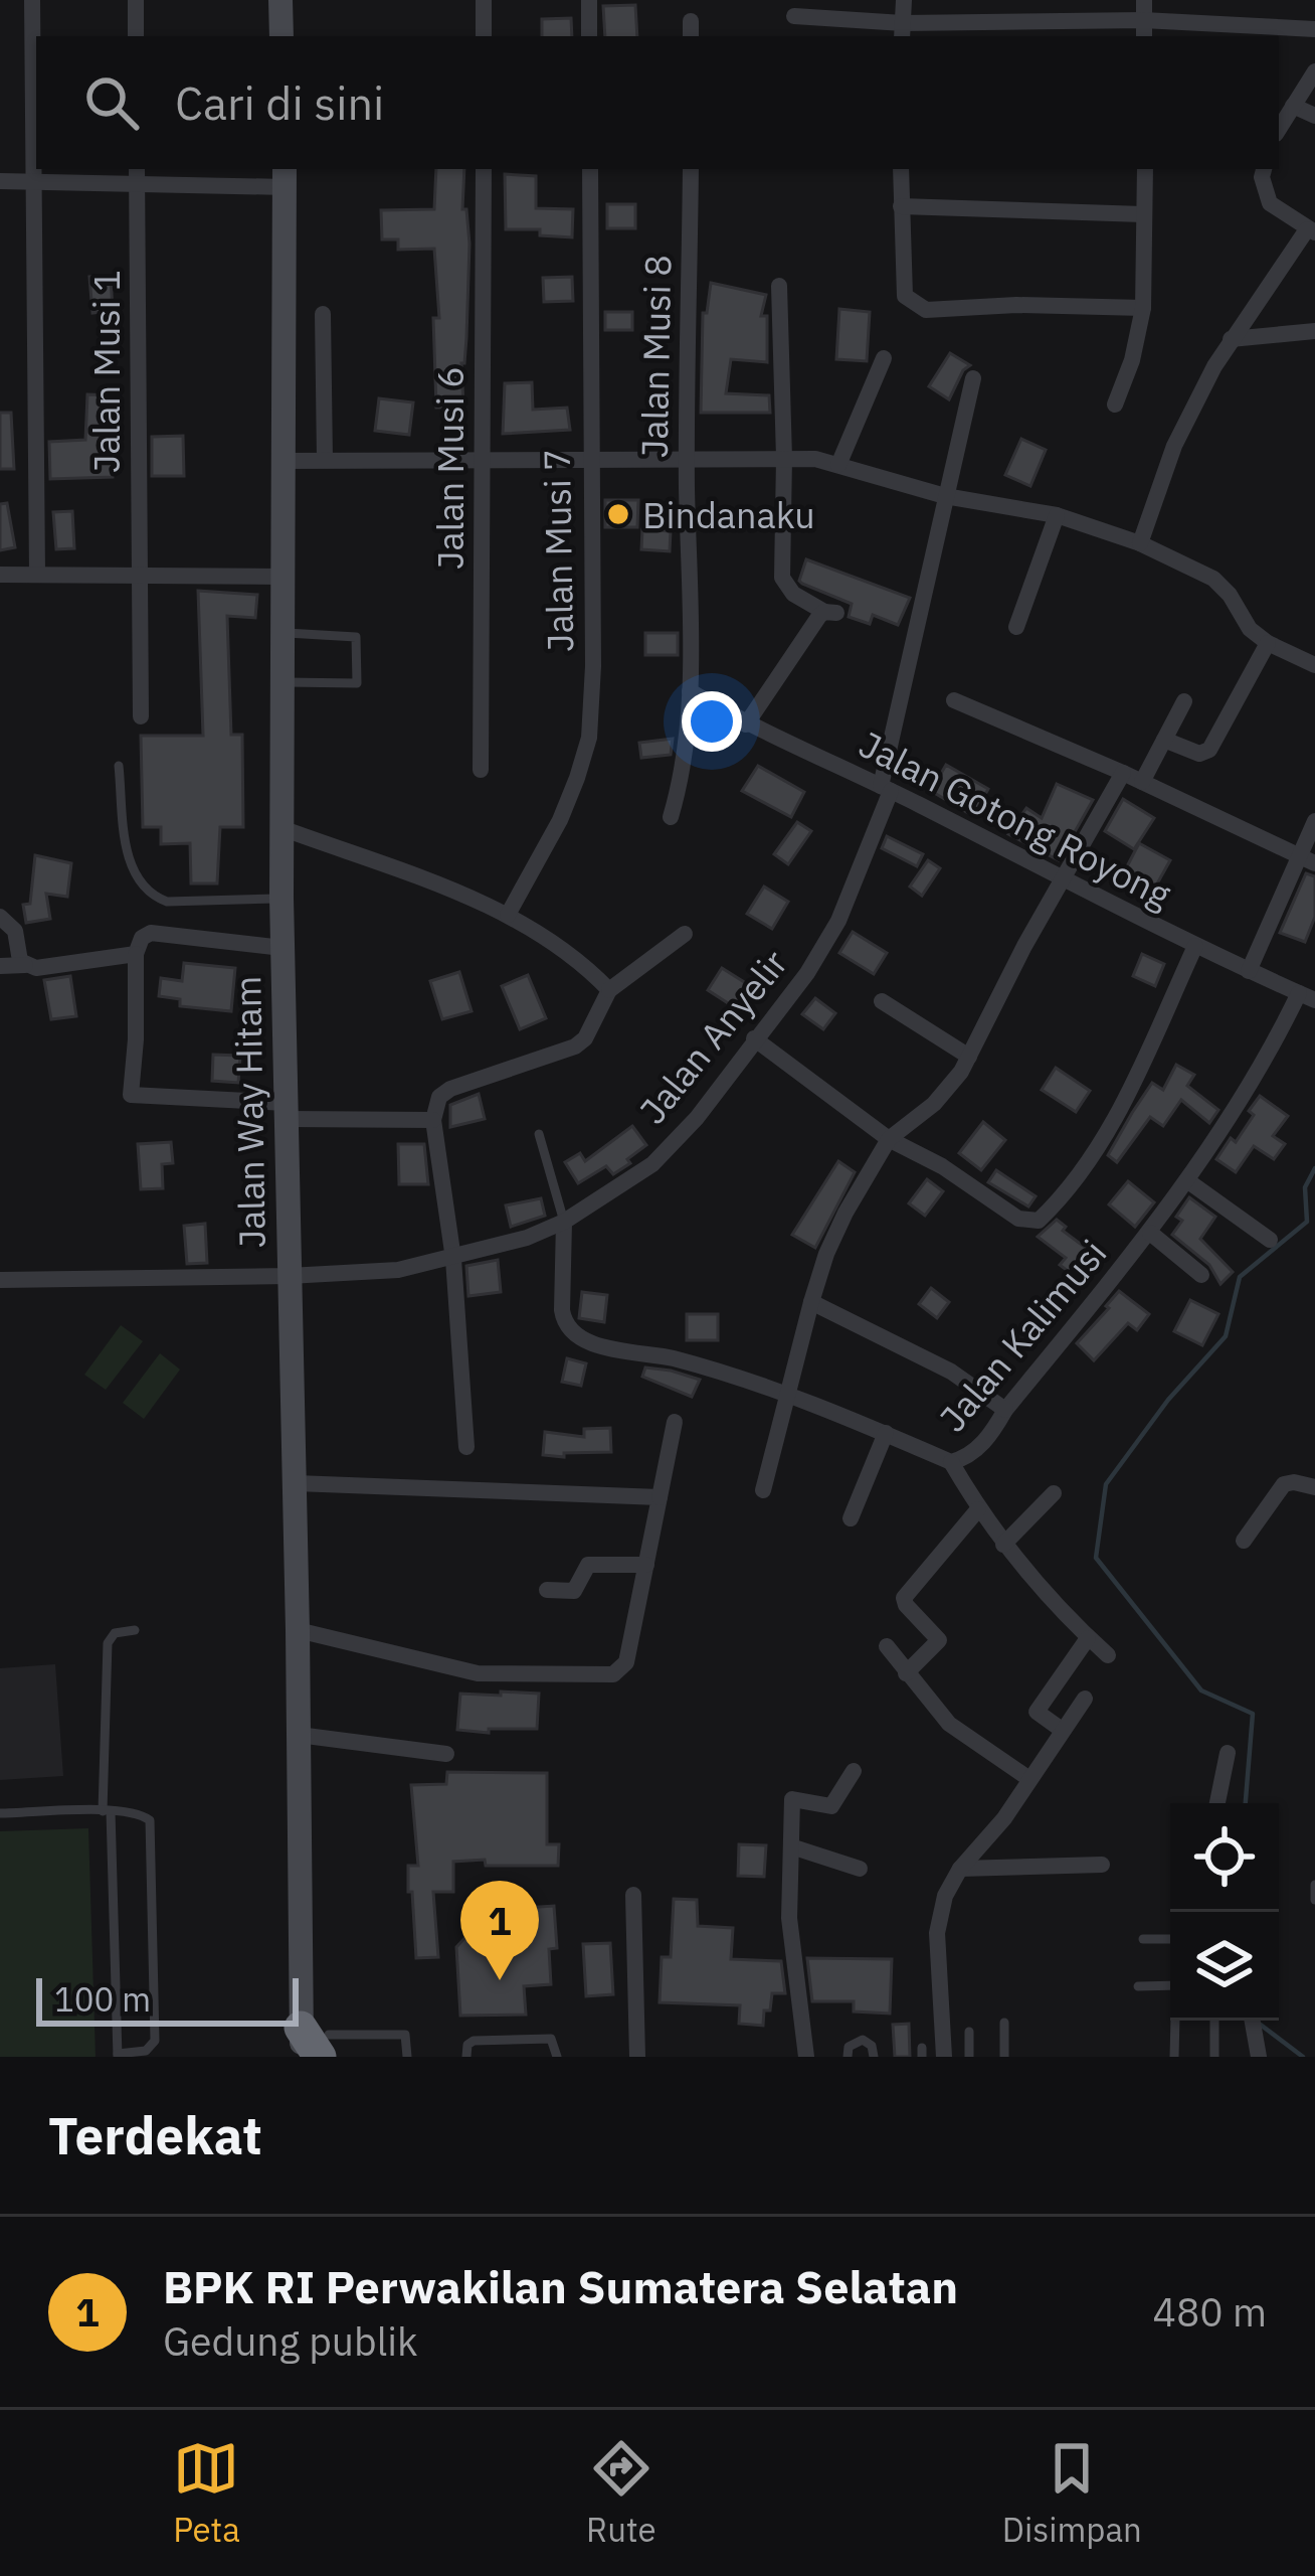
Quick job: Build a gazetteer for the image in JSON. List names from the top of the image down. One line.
{"streets":{"street":["Jalan Musi 8","Jalan Musi 1","Jalan Musi 6","Jalan Musi 7","Jalan Gotong Royong","Jalan Anyelir","Jalan Way Hitam","Jalan Kalimusi"]},"crossings":[["Jalan Musi 8","Jalan Gotong Royong"],["Jalan Gotong Royong","Jalan Anyelir"],["Jalan Gotong Royong","Jalan Kalimusi"],["Jalan Anyelir","Jalan Way Hitam"],["Jalan Anyelir","Jalan Kalimusi"]],"places":["Bindanaku"],"scale_bar":"100 m","page":{"search":"Cari di sini","pins":"1","scale":"100 m","heading":"Terdekat","list":[{"mark":"1","name":"BPK RI Perwakilan Sumatera Selatan","note":"Gedung publik","value":"480 m"}],"nav":["Peta","Rute","Disimpan"]}}
